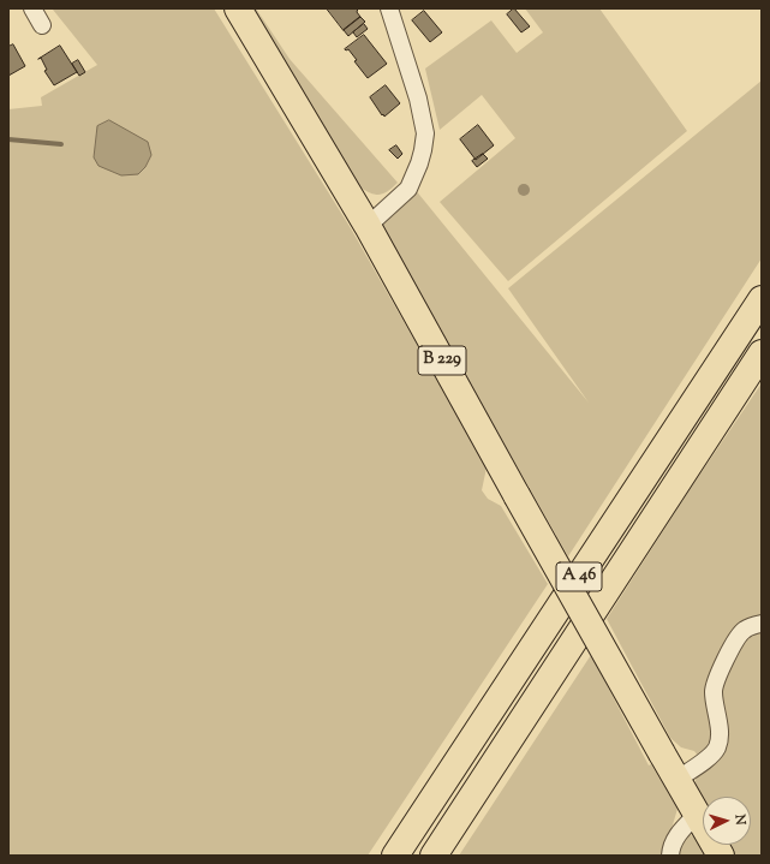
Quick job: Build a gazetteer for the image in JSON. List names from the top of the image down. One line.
{"streets":{"main road":["B 229","A 46"]},"north":"right"}
